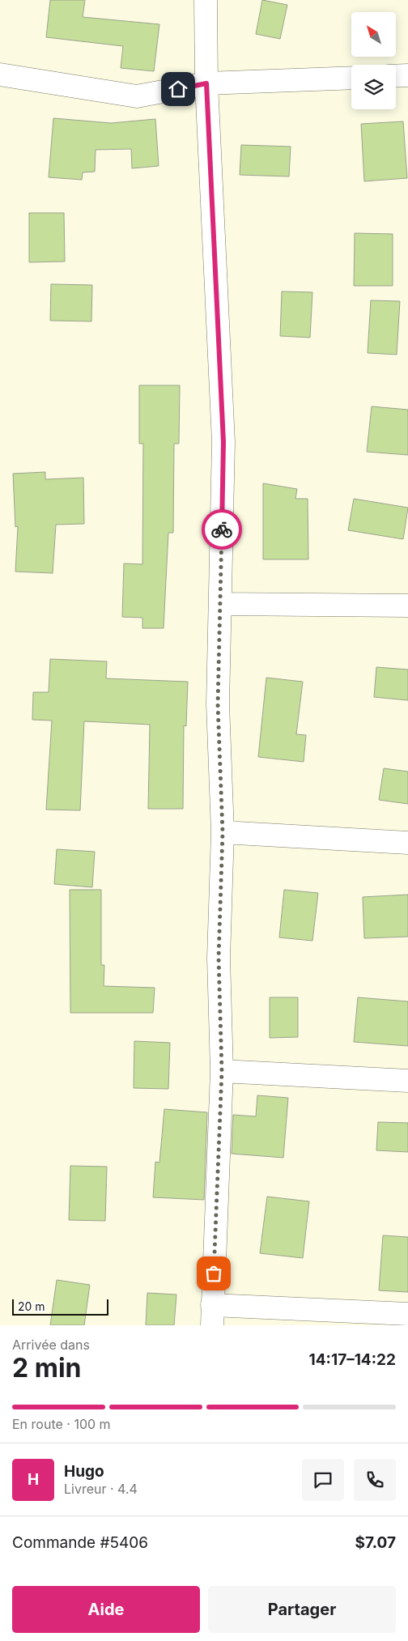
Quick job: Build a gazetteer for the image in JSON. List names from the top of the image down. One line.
{"scale_bar":"20 m","north":"top left","page":{"scale":"20 m","heading":["2 min","Arrivée dans","14:17–14:22"],"panel":["Hugo","Livreur · 4.4","Commande #5406","$7.07"],"bar":"En route · 100 m","round":"H","buttons":["Aide","Partager"]}}
